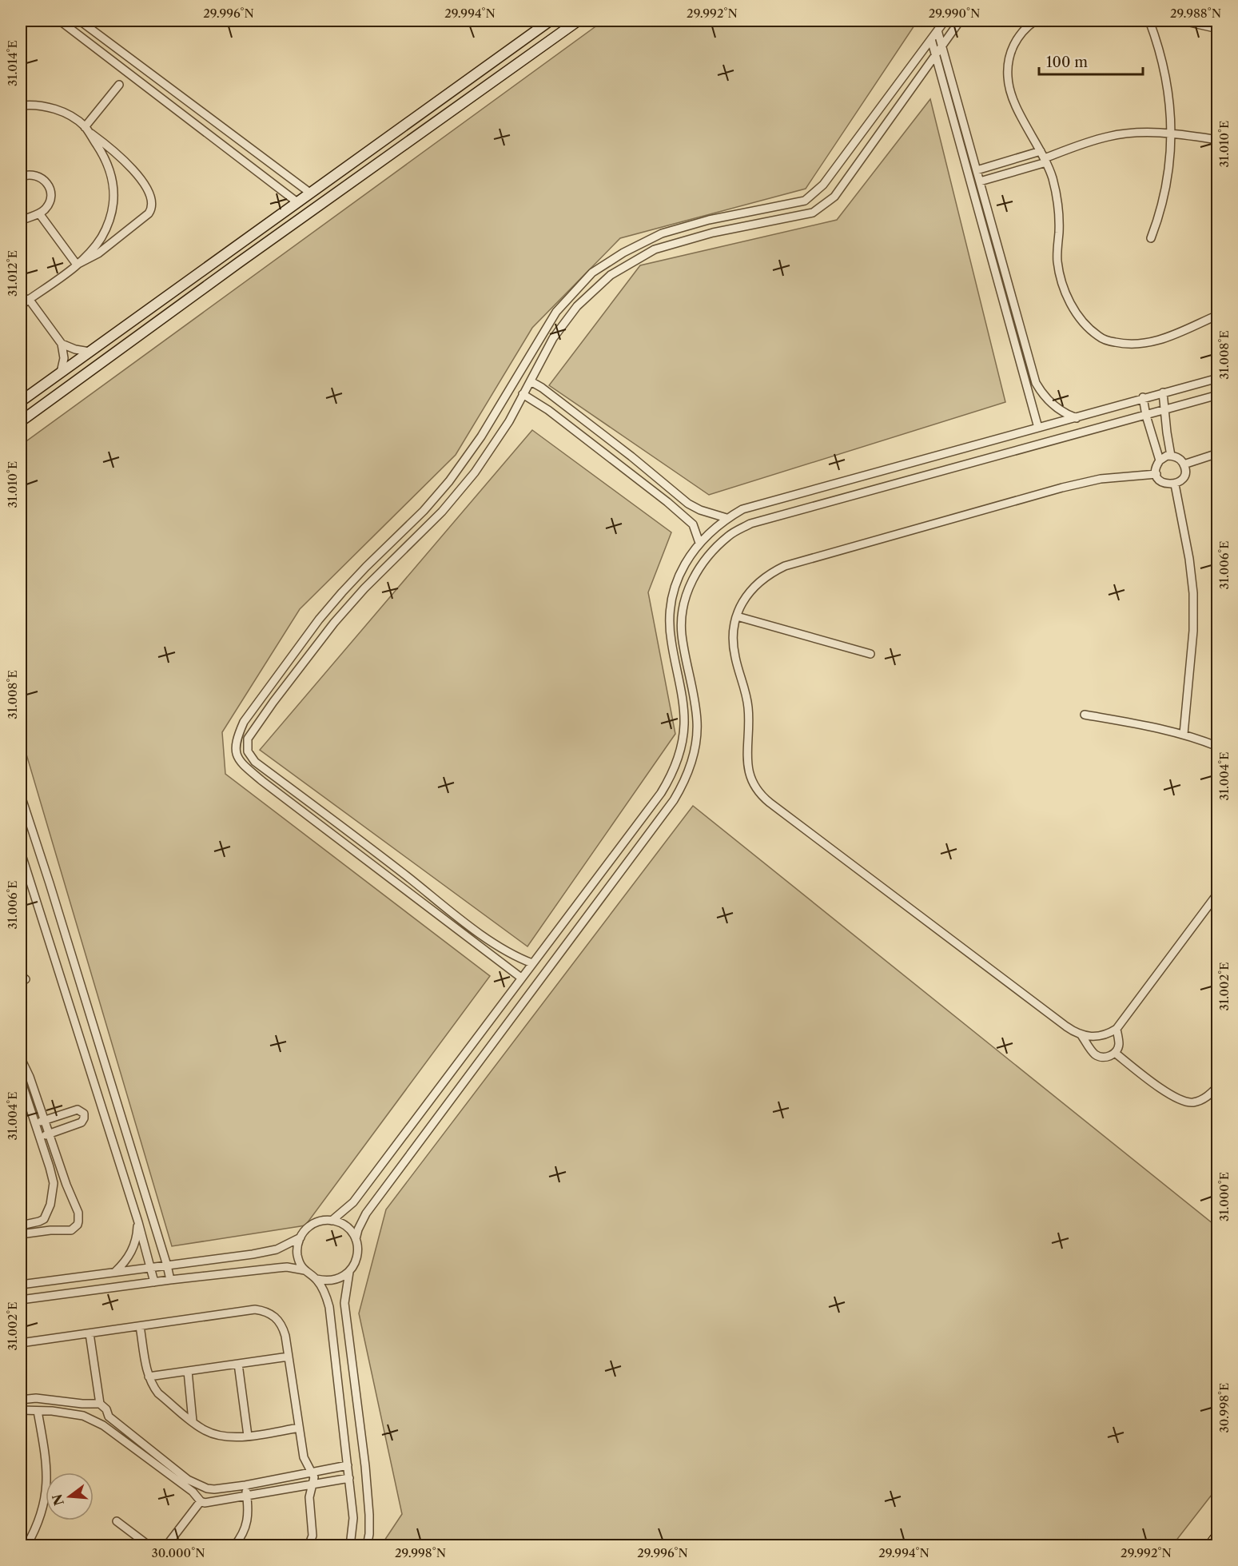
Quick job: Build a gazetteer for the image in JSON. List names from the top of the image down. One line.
{"scale_bar":"100 m","north":"left","coordinates":["29.996°N","29.994°N","29.992°N","29.990°N","29.988°N","31.014°E","31.010°E","31.012°E","31.008°E","31.006°E","31.004°E","31.002°E","31.000°E","30.998°E","30.000°N","29.998°N"]}
